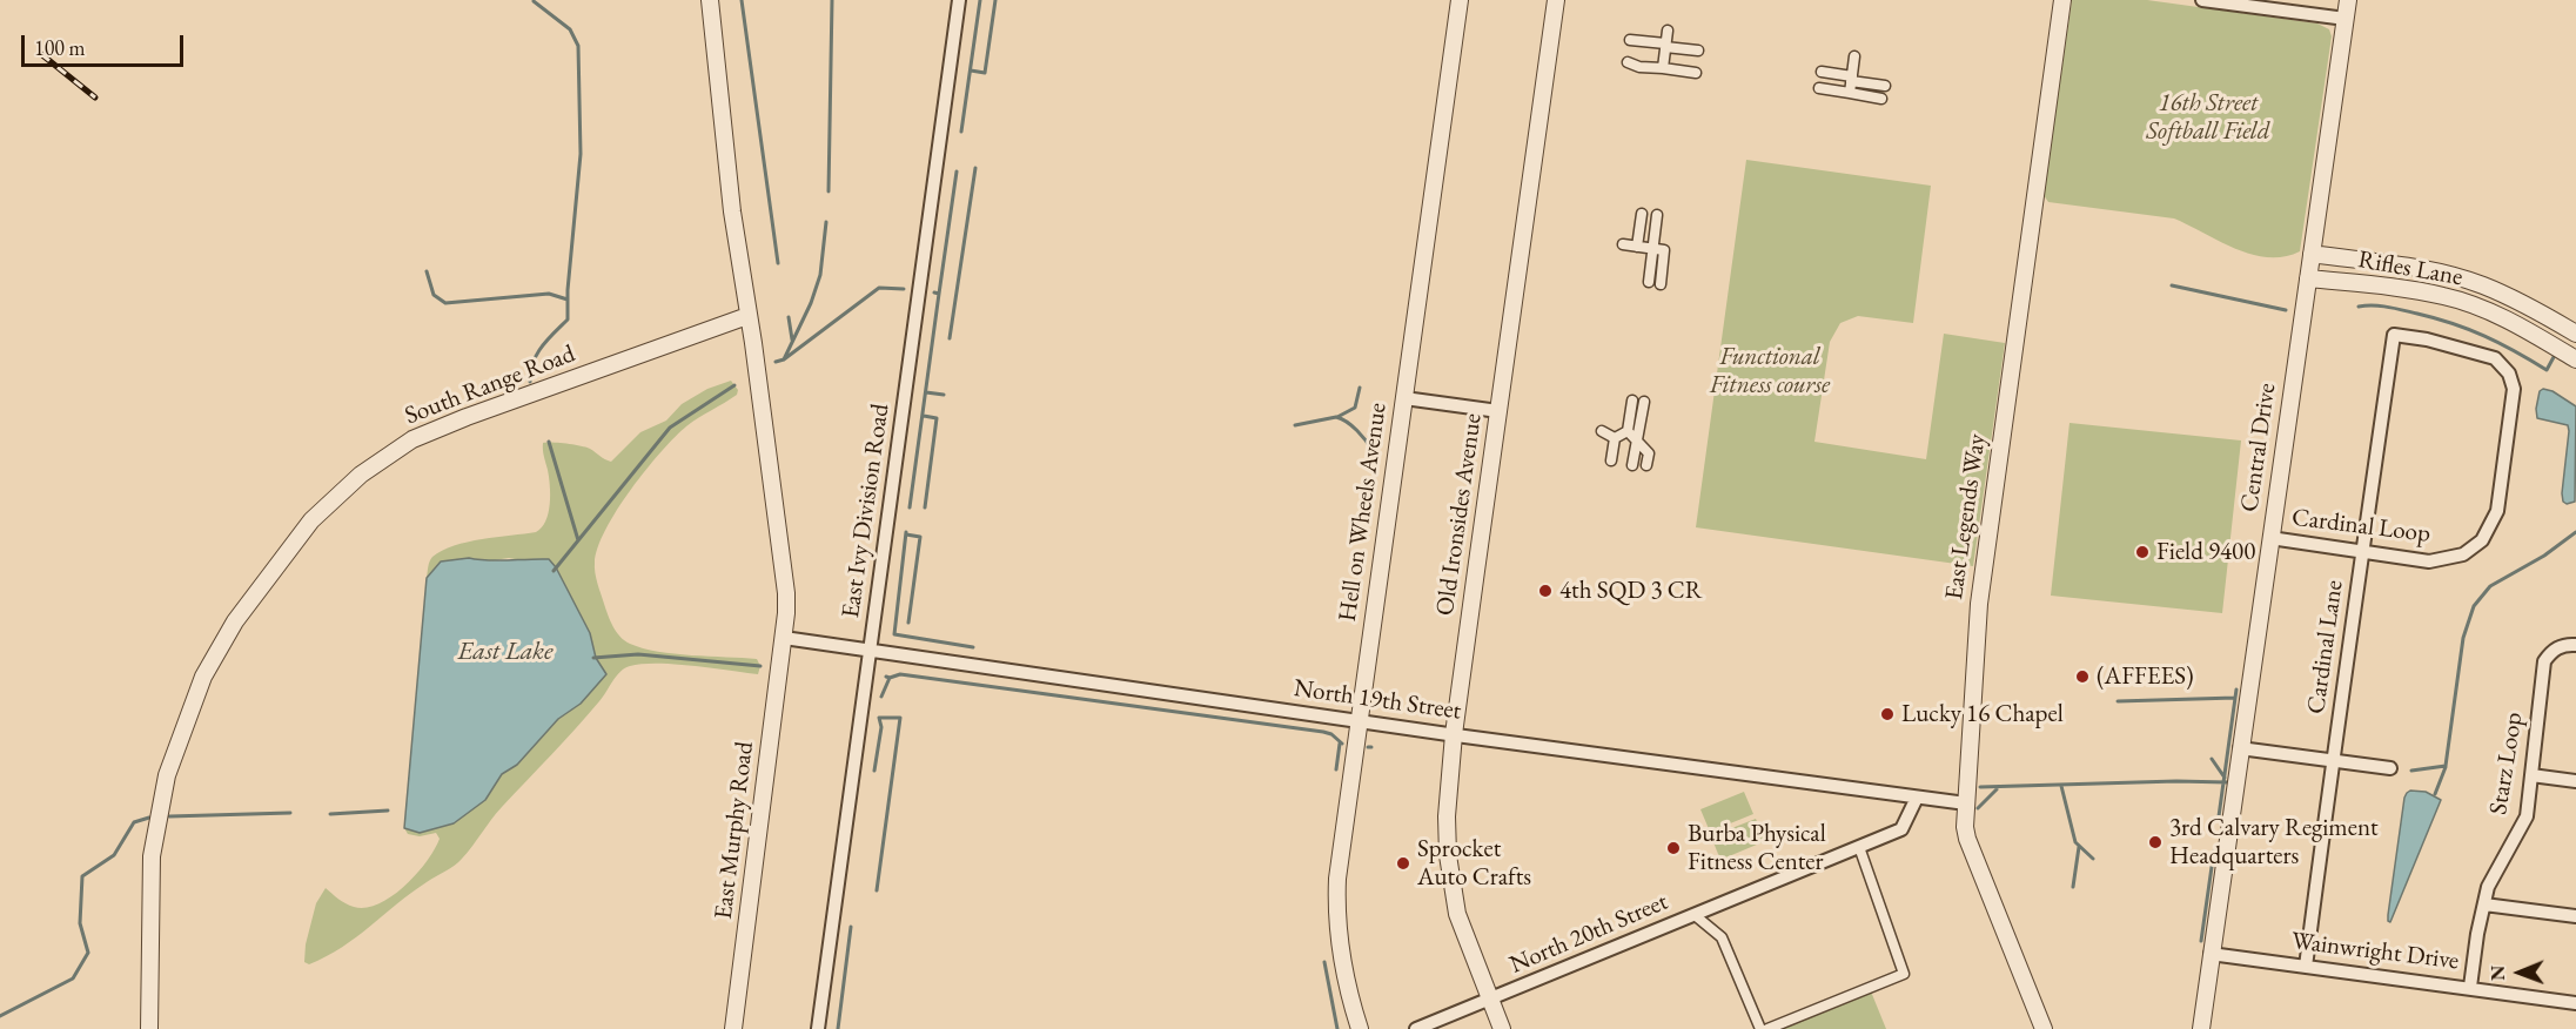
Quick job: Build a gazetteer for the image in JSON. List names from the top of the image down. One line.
{"streets":{"street":["Rifles Lane","South Range Road","Central Drive","East Ivy Division Road","Hell on Wheels Avenue","Old Ironsides Avenue","East Legends Way","Cardinal Loop","Cardinal Lane","North 19th Street","Starz Loop","East Murphy Road","North 20th Street","Wainwright Drive"]},"crossings":[["Rifles Lane","Central Drive"],["South Range Road","East Murphy Road"],["Central Drive","Cardinal Loop"],["Central Drive","Wainwright Drive"],["East Ivy Division Road","North 19th Street"],["Hell on Wheels Avenue","North 19th Street"],["Old Ironsides Avenue","North 19th Street"],["Old Ironsides Avenue","North 20th Street"],["East Legends Way","North 19th Street"],["Cardinal Loop","Cardinal Lane"],["Cardinal Lane","Wainwright Drive"],["North 19th Street","East Murphy Road"],["North 19th Street","North 20th Street"],["Starz Loop","Wainwright Drive"]],"water":["East Lake"],"parks":["16th Street Softball Field","Functional Fitness course"],"places":["Field 9400","4th SQD 3 CR","(AFFEES)","Lucky 16 Chapel","3rd Calvary Regiment Headquarters","Burba Physical Fitness Center","Sprocket Auto Crafts"],"scale_bar":"100 m","north":"left"}
